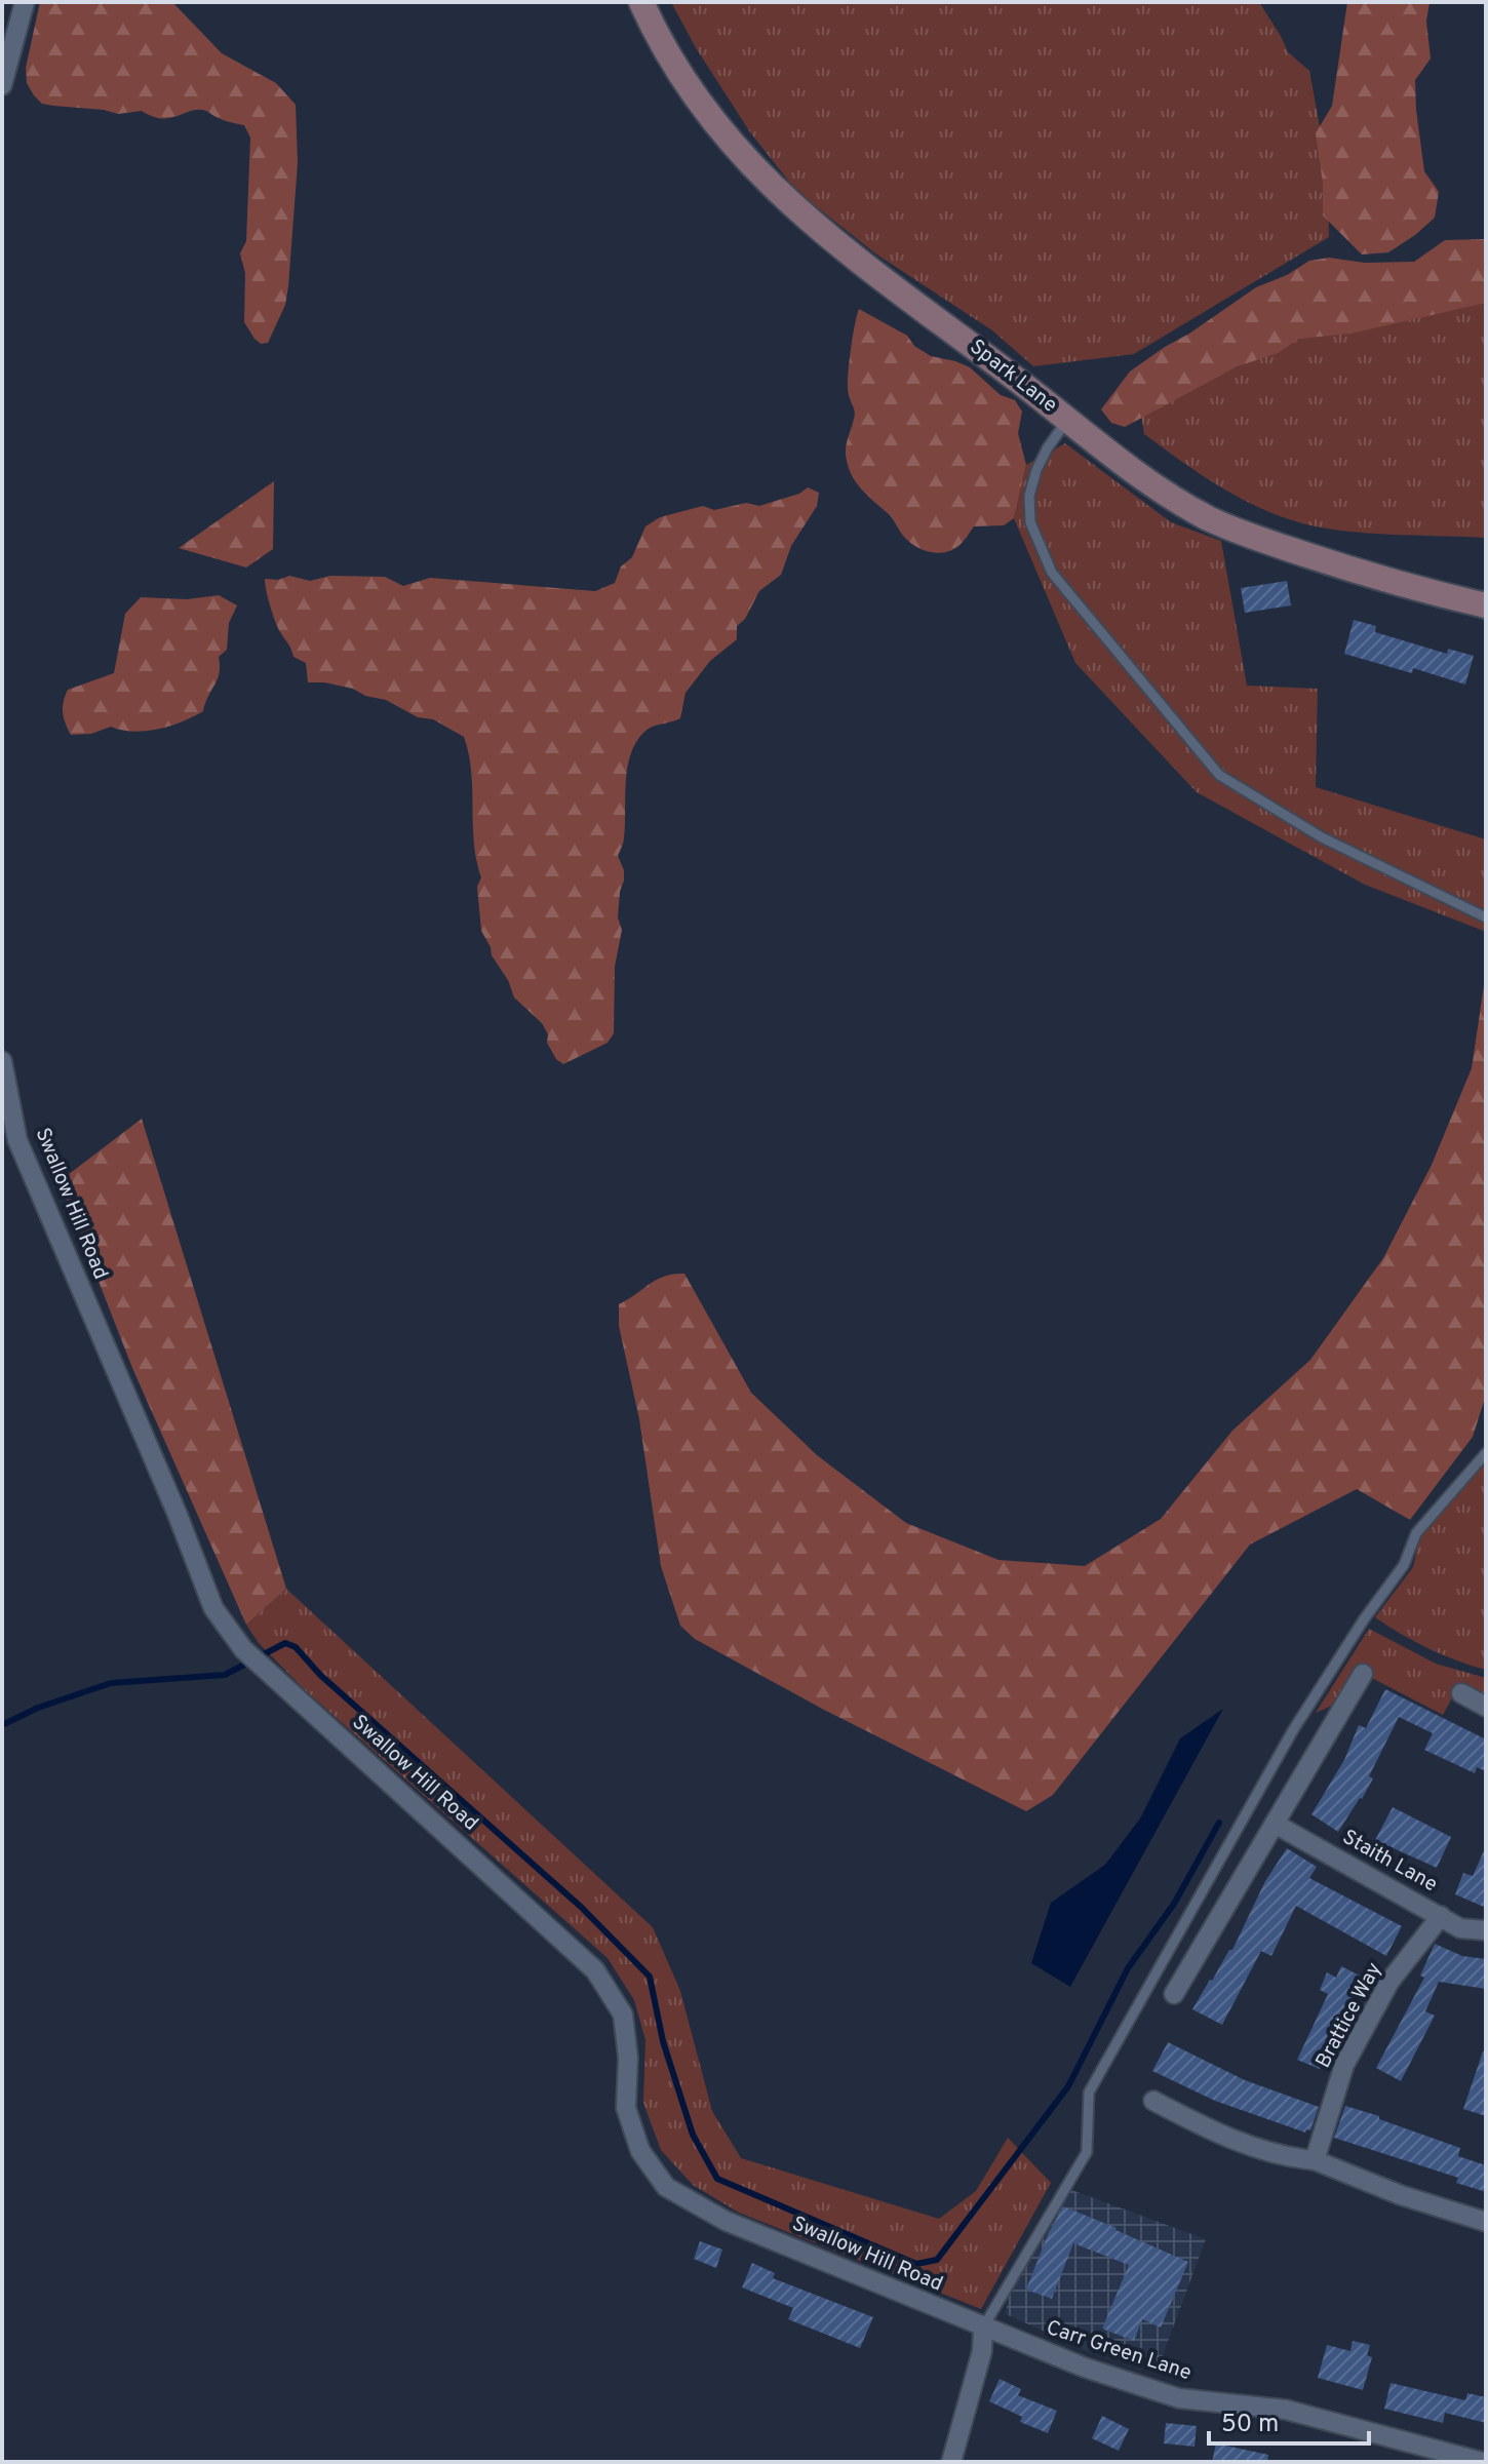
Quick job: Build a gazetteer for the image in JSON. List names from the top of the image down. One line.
{"streets":{"main road":["Spark Lane"],"street":["Swallow Hill Road","Staith Lane","Brattice Way","Carr Green Lane"]},"crossings":[["Swallow Hill Road","Carr Green Lane"],["Staith Lane","Brattice Way"]],"scale_bar":"50 m"}
